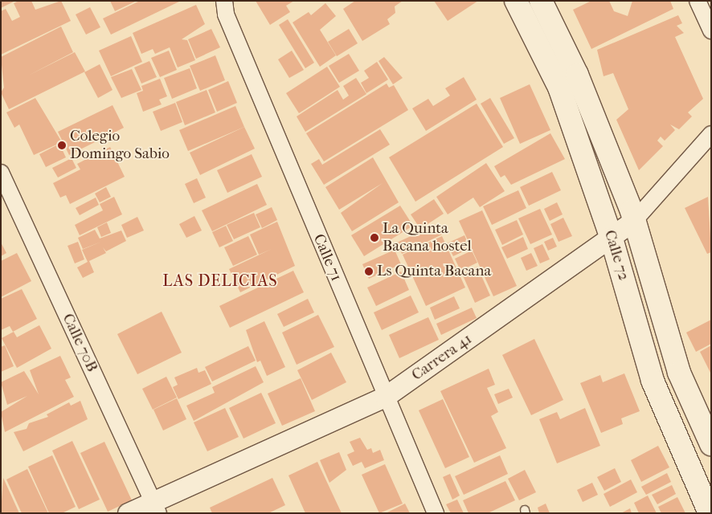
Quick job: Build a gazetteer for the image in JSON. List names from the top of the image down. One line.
{"streets":{"main road":["Calle 72"],"street":["Calle 71","Calle 70B","Carrera 41"]},"crossings":[["Calle 72","Carrera 41"],["Calle 71","Carrera 41"],["Calle 70B","Carrera 41"]],"districts":["LAS DELICIAS"],"places":["Colegio Domingo Sabio","La Quinta Bacana hostel","Ls Quinta Bacana"]}
